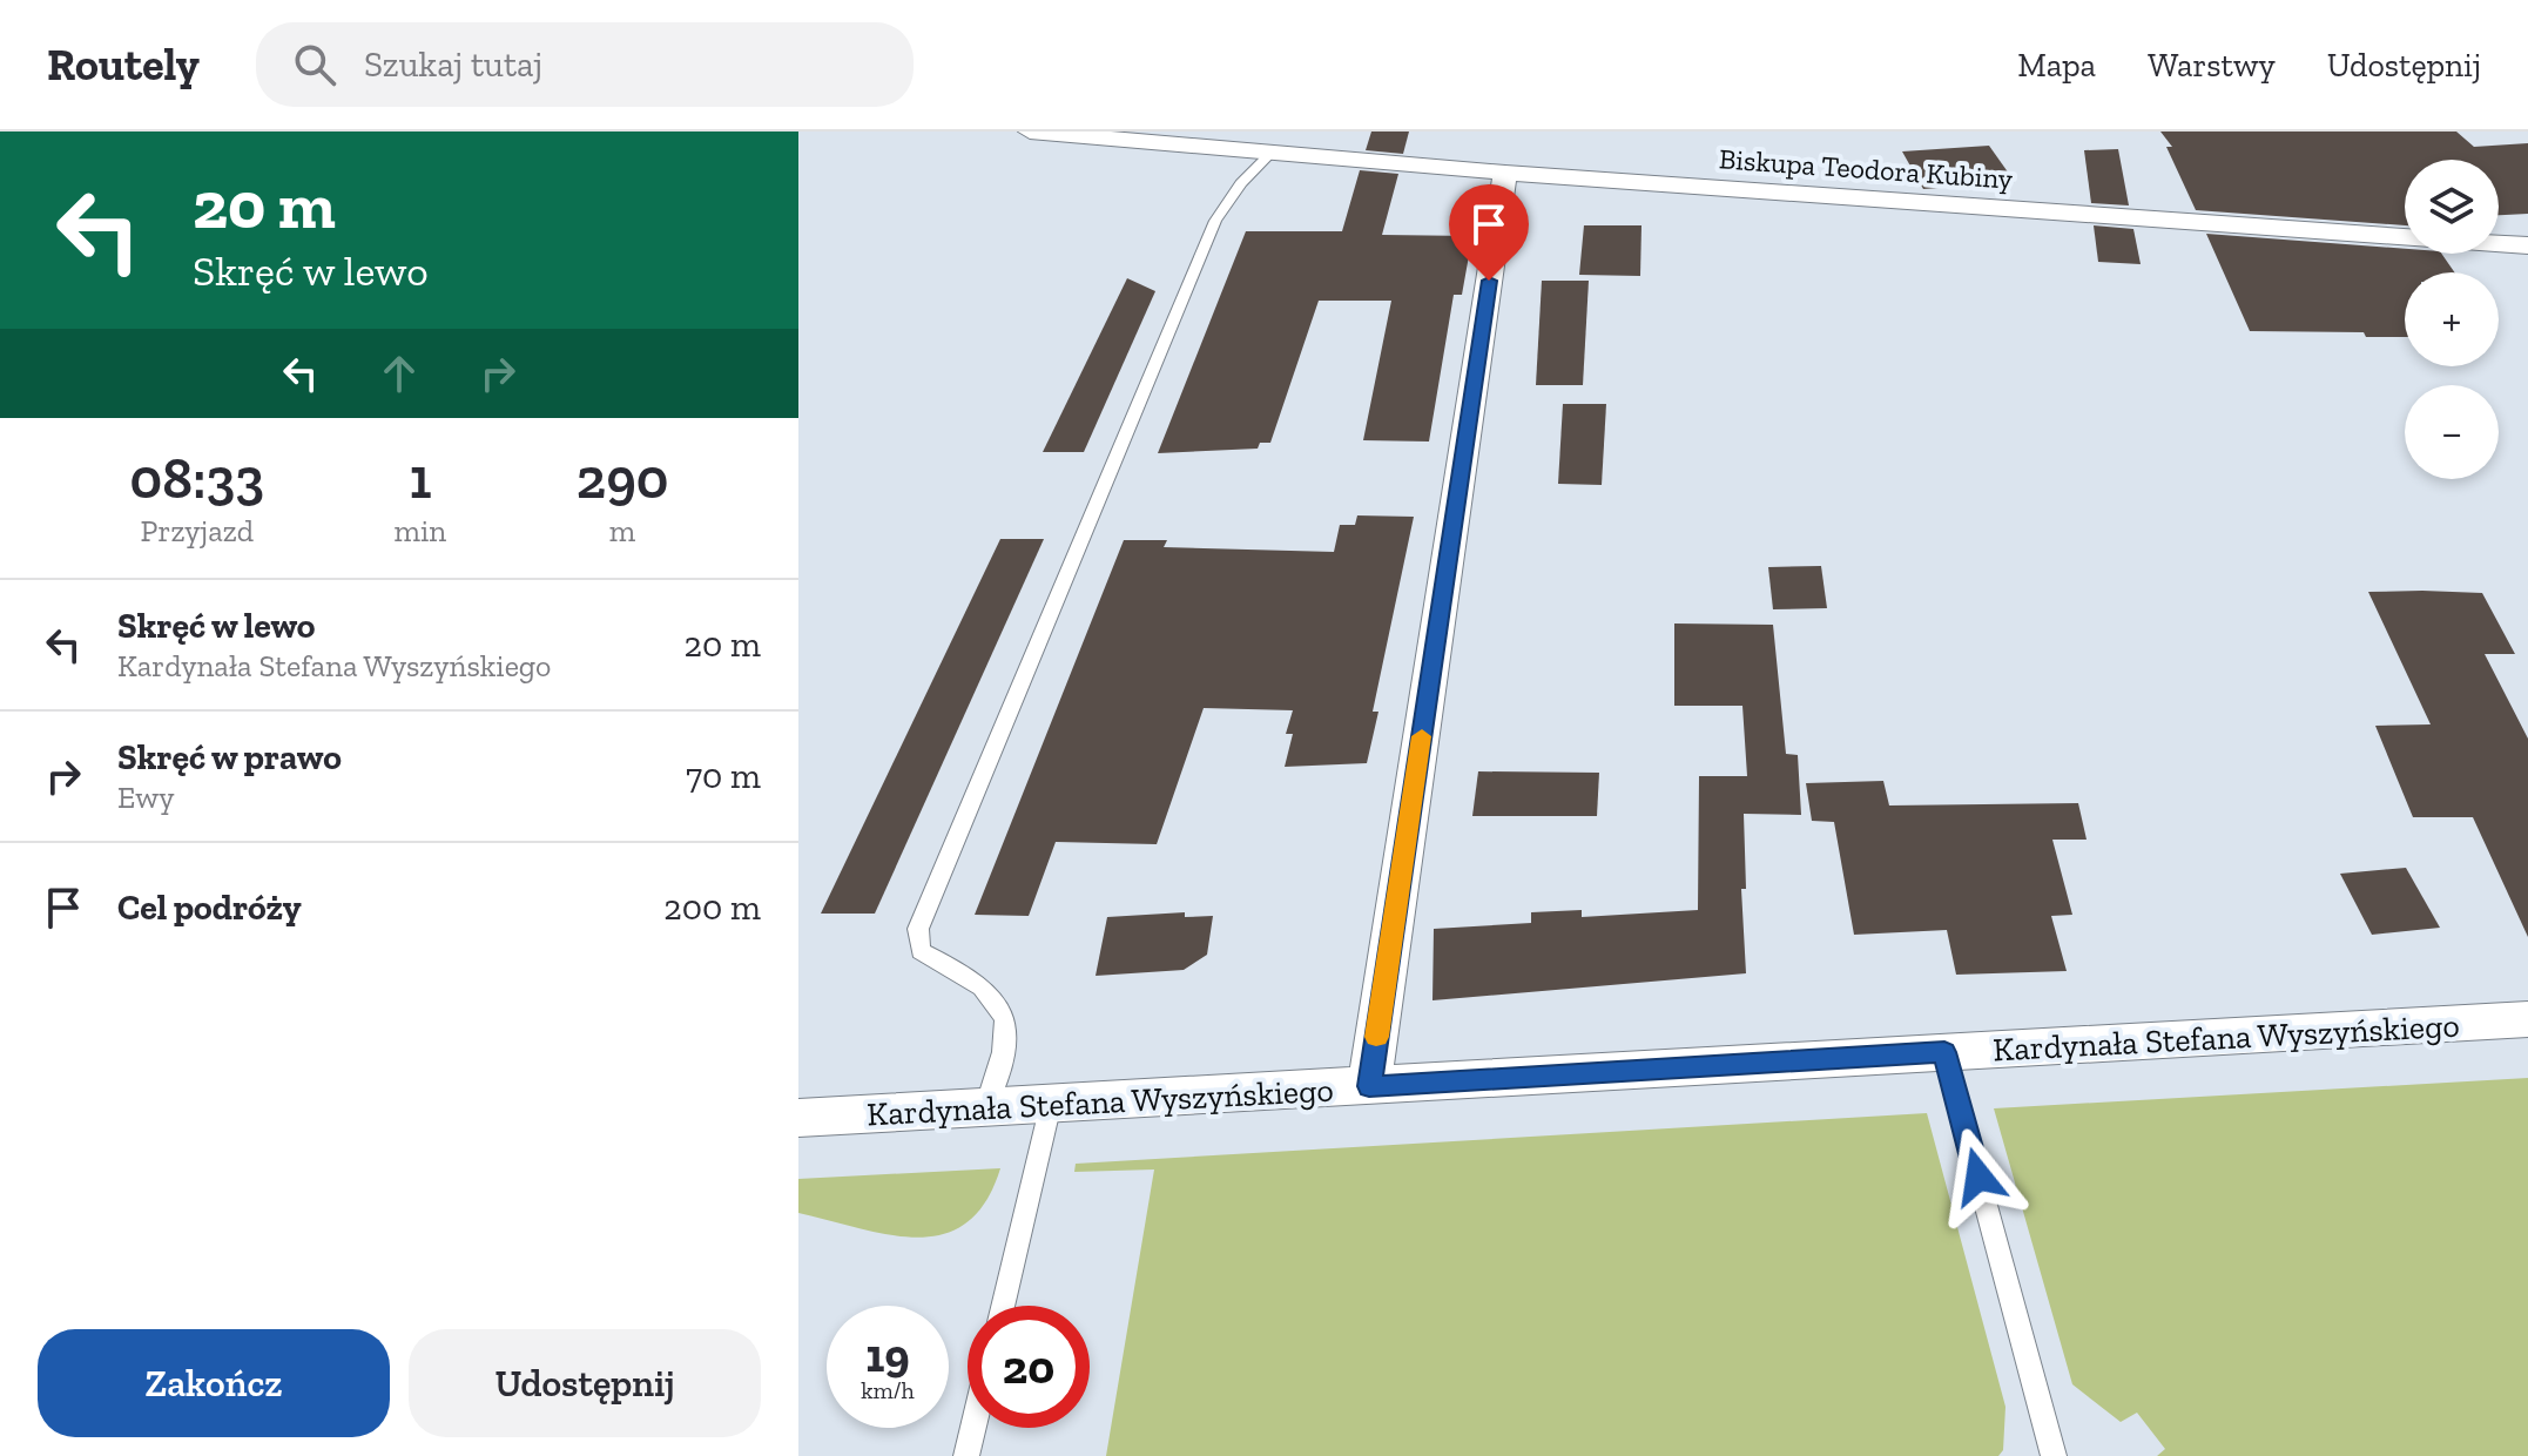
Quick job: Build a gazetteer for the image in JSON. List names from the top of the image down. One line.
{"streets":{"street":["Biskupa Teodora Kubiny","Kardynała Stefana Wyszyńskiego"]},"page":{"header":"Routely","search":"Szukaj tutaj","nav":["Mapa","Warstwy","Udostępnij"],"turn":["20 m","Skręć w lewo"],"map_buttons":["+","−"],"eta":["08:33","Przyjazd","1","min","290","m"],"list":[{"name":"Skręć w lewo","note":"Kardynała Stefana Wyszyńskiego","value":"20 m"},{"name":"Skręć w prawo","note":"Ewy","value":"70 m"},{"name":"Cel podróży","value":"200 m"}],"speed":"19 km/h","limit":"20","buttons":["Zakończ","Udostępnij"]}}
